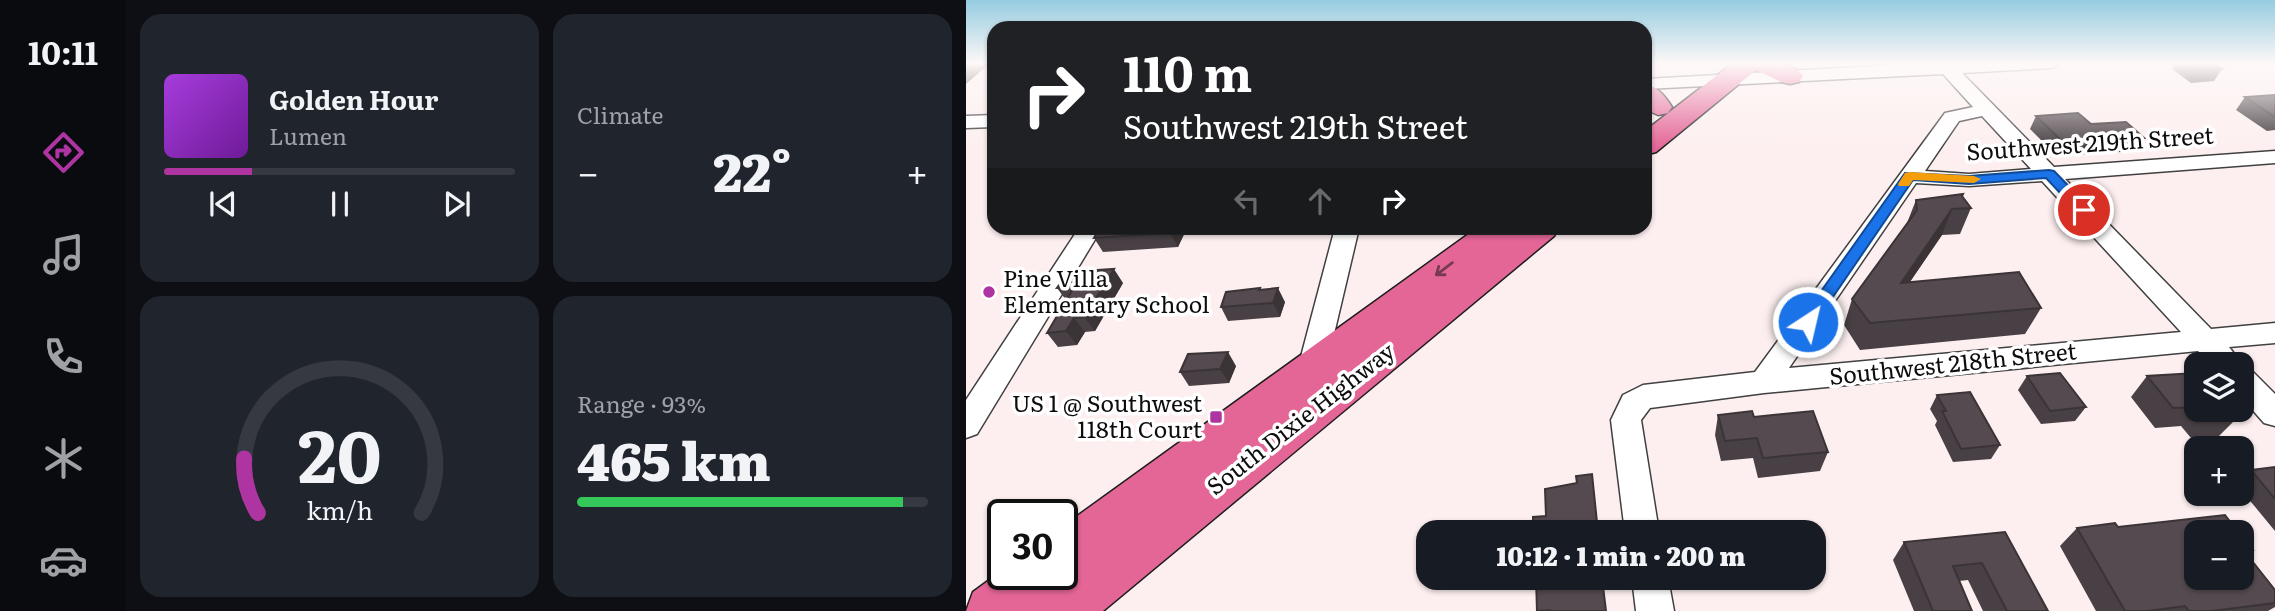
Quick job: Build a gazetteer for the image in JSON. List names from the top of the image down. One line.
{"streets":{"highway":["South Dixie Highway"],"street":["Southwest 219th Street","Southwest 218th Street"]},"places":{"other":["Pine Villa Elementary School"],"transit":["US 1 @ Southwest 118th Court"]},"page":{"tabs":"10:11","tile":["Climate",["Range · 93%","465 km"]],"turn":["110 m","Southwest 219th Street"],"song":["Golden Hour","Lumen"],"heat":["−","22°","+"],"map_buttons":["+","−"],"limit":"30","trip":"10:12 · 1 min · 200 m","gauge":["20","km/h"]}}
